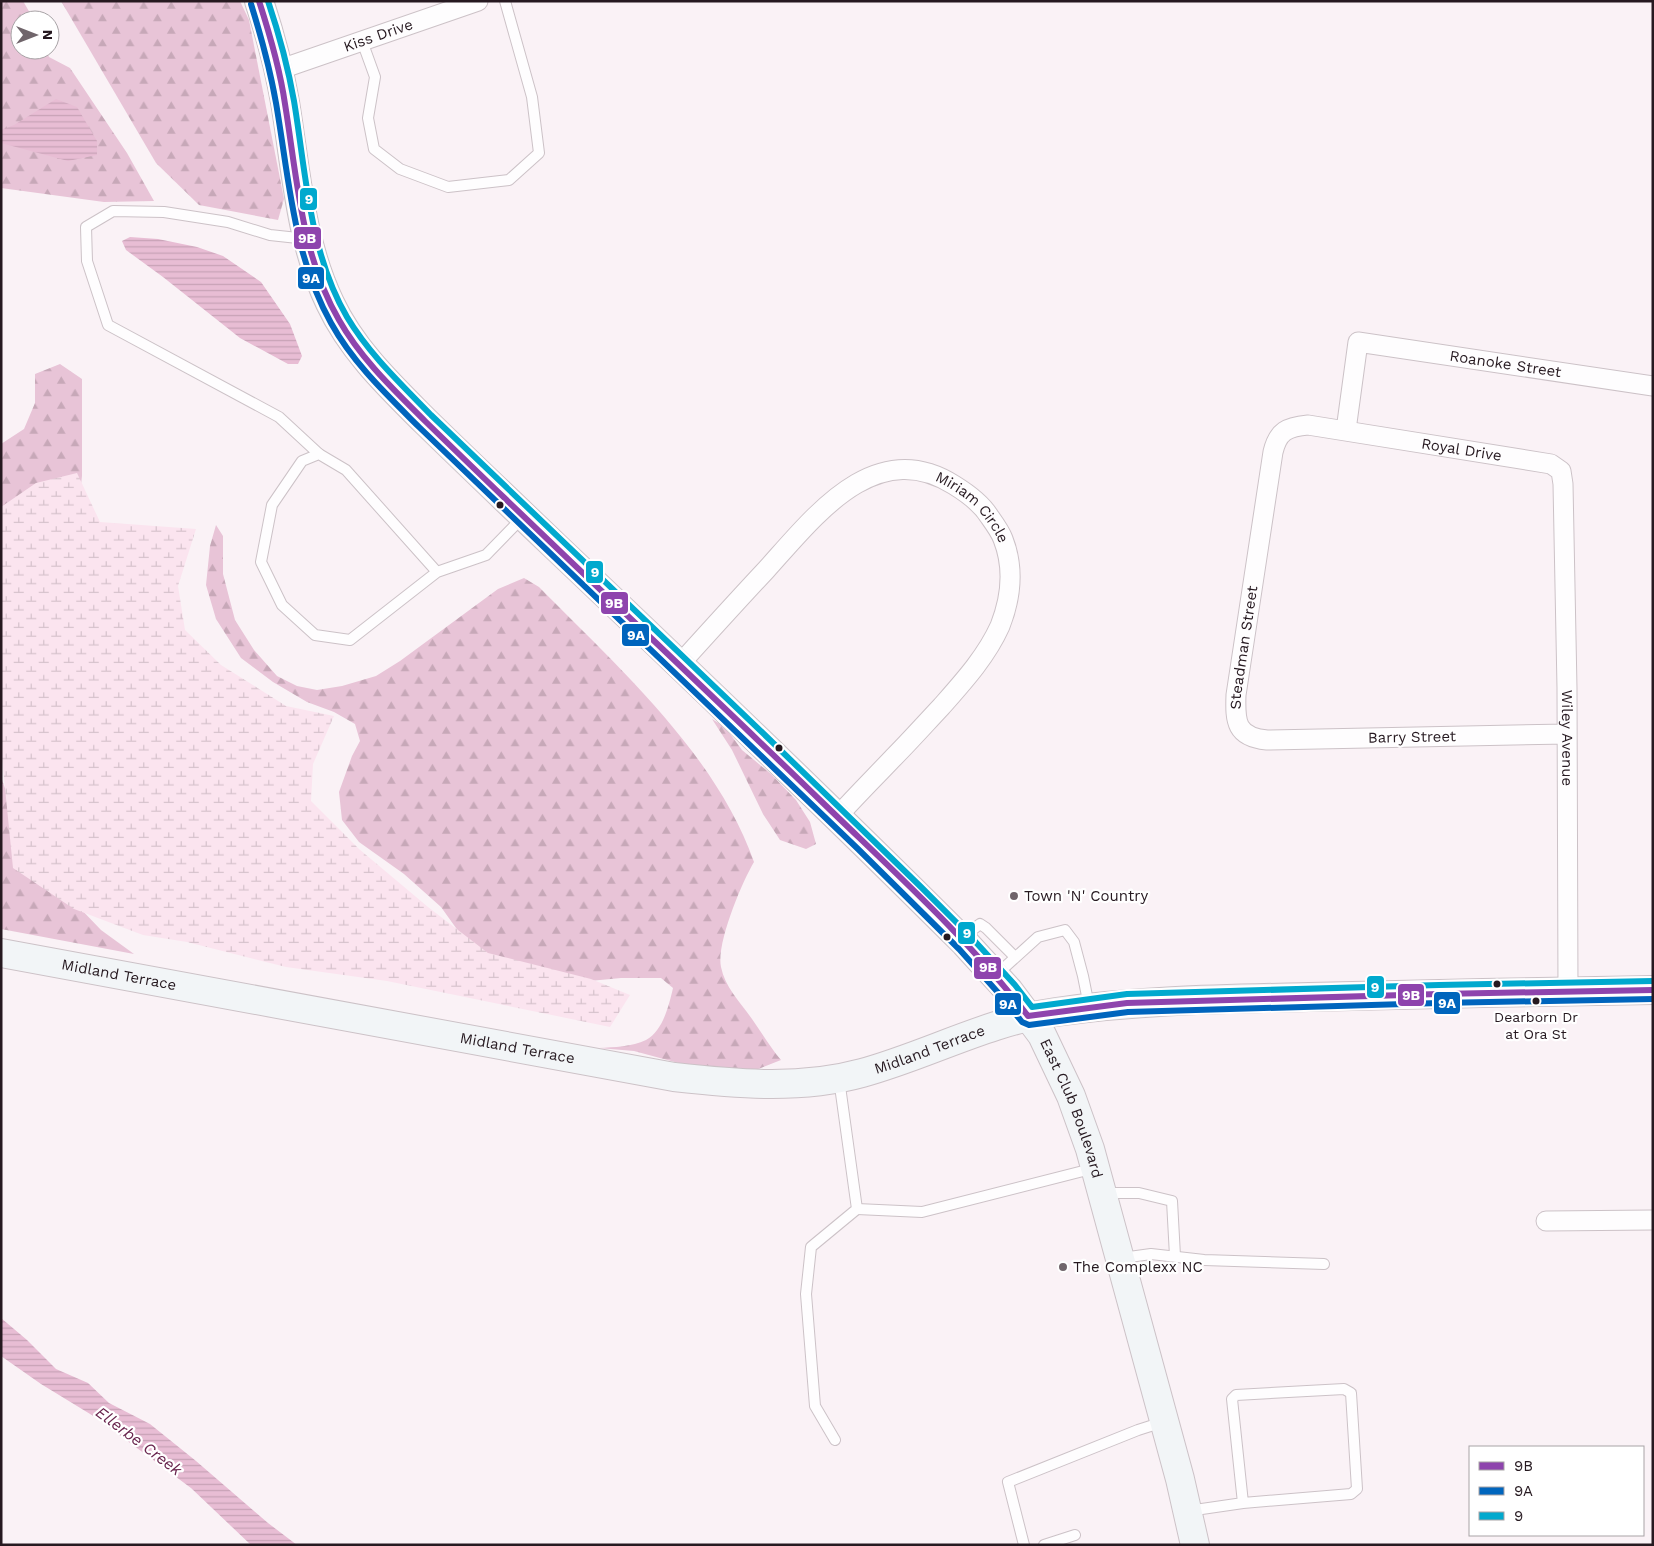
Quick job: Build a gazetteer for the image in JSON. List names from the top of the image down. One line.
{"streets":{"street":["Kiss Drive","Roanoke Street","Royal Drive","Miriam Circle","Steadman Street","Barry Street","Wiley Avenue","Midland Terrace","East Club Boulevard"]},"crossings":[["Kiss Drive","East Club Boulevard"],["Roanoke Street","Royal Drive"],["Royal Drive","Steadman Street"],["Royal Drive","Wiley Avenue"],["Miriam Circle","East Club Boulevard"],["Steadman Street","Barry Street"],["Barry Street","Wiley Avenue"],["Wiley Avenue","Midland Terrace"],["Midland Terrace","East Club Boulevard"]],"water":["Ellerbe Creek"],"places":["Town 'N' Country","Dearborn Dr at Ora St","The Complexx NC"],"lines":["transit line 9B","transit line 9","transit line 9A"],"legend":["9B","9A","9"],"north":"right"}
